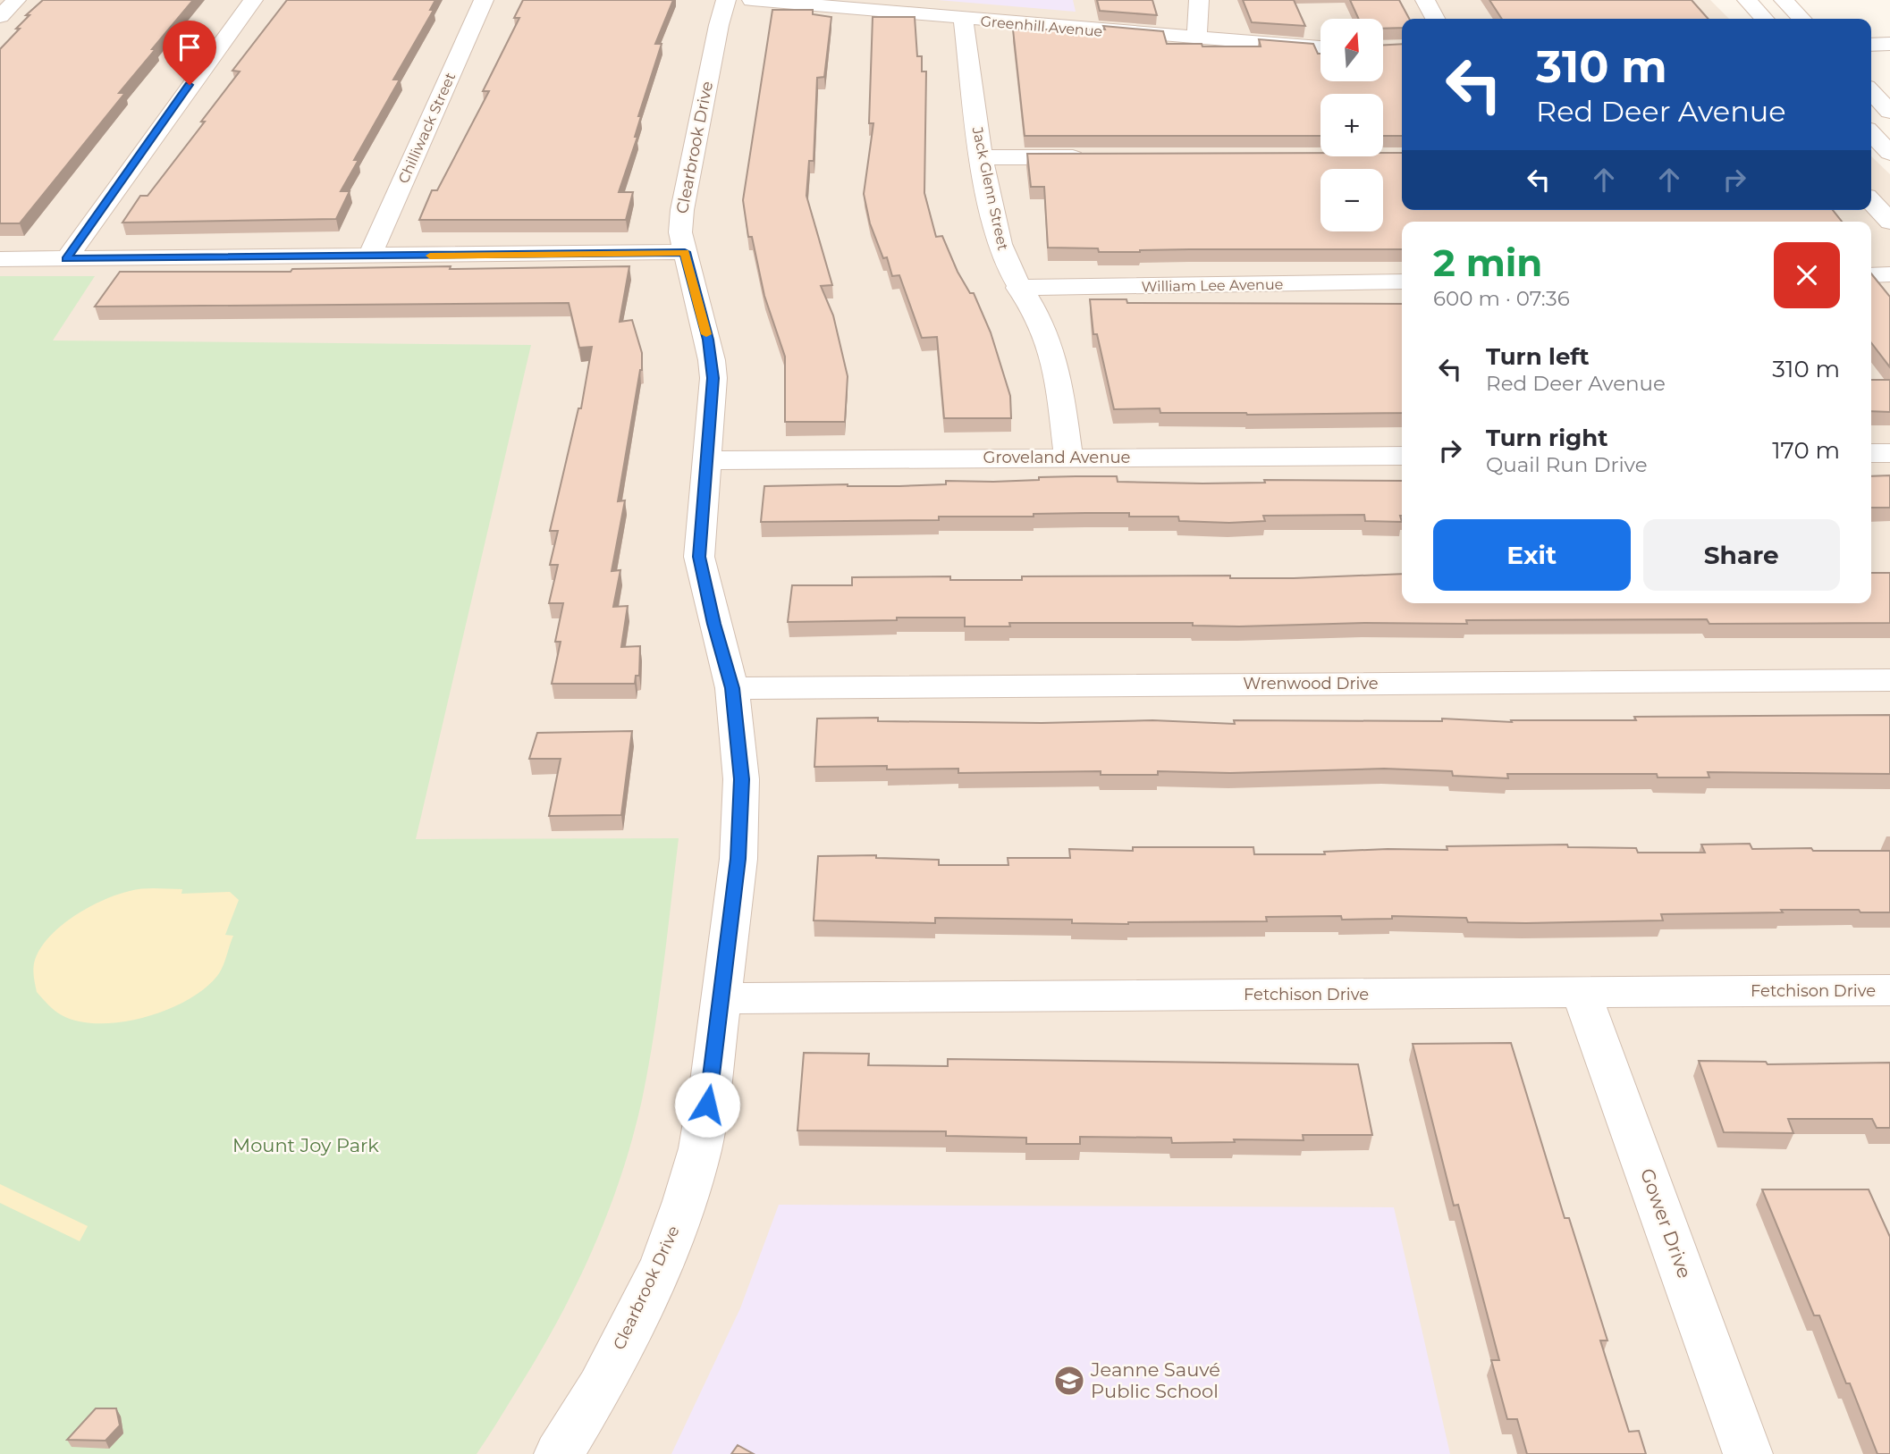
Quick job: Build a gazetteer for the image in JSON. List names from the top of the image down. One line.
{"streets":{"street":["Greenhill Avenue","Chilliwack Street","Clearbrook Drive","Jack Glenn Street","William Lee Avenue","Groveland Avenue","Wrenwood Drive","Fetchison Drive","Gower Drive"]},"crossings":[["Greenhill Avenue","Jack Glenn Street"],["Clearbrook Drive","Groveland Avenue"],["Clearbrook Drive","Wrenwood Drive"],["Clearbrook Drive","Fetchison Drive"],["Jack Glenn Street","William Lee Avenue"],["Jack Glenn Street","Groveland Avenue"],["Fetchison Drive","Gower Drive"]],"parks":["Mount Joy Park"],"places":{"school or university":["Jeanne Sauvé Public School"]},"north":"top","page":{"map_buttons":["+","−"],"turn":["310 m","Red Deer Avenue"],"heading":["2 min","600 m · 07:36"],"list":[{"name":"Turn left","note":"Red Deer Avenue","value":"310 m"},{"name":"Turn right","note":"Quail Run Drive","value":"170 m"}],"buttons":["Exit","Share"]}}
